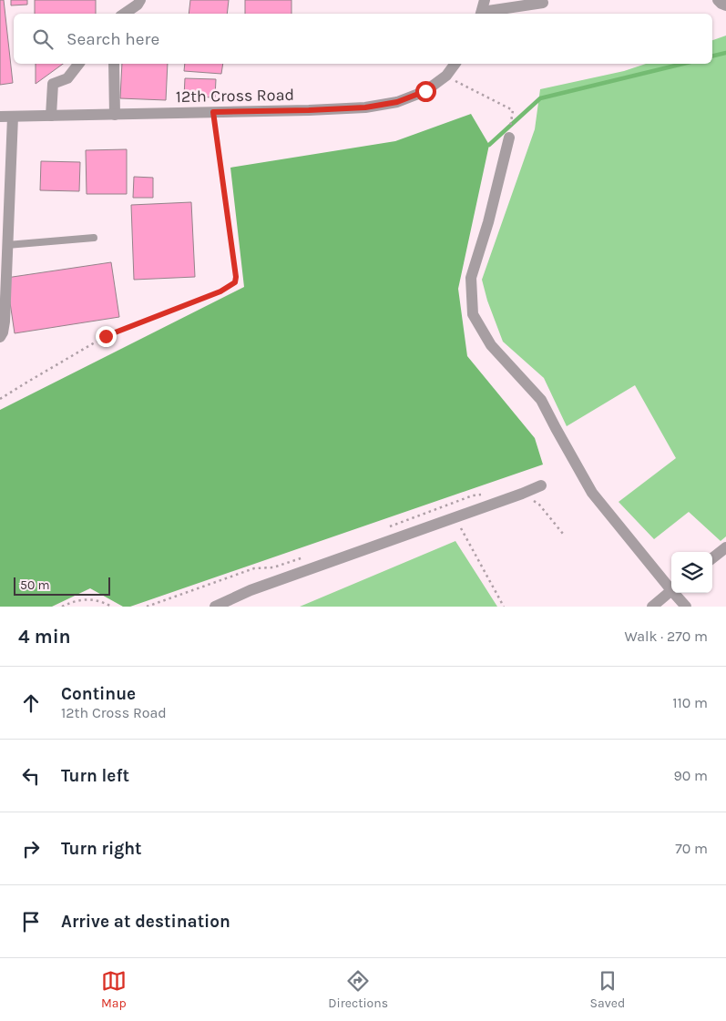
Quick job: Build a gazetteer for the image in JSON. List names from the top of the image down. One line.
{"streets":{"street":["12th Cross Road"]},"scale_bar":"50 m","page":{"search":"Search here","scale":"50 m","heading":["4 min","Walk · 270 m"],"list":[["Continue","12th Cross Road","110 m"],["Turn left","90 m"],["Turn right","70 m"],"Arrive at destination"],"nav":["Map","Directions","Saved"]}}
